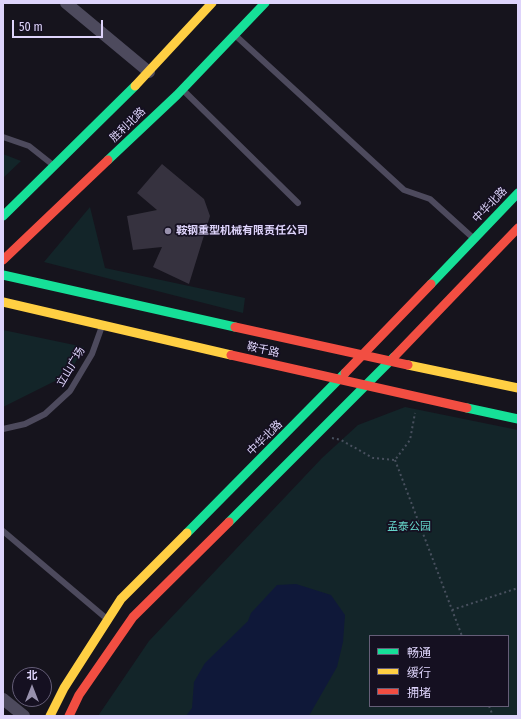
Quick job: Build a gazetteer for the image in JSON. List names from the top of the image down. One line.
{"streets":{"main road":["胜利北路","中华北路","鞍千路"],"lane":["立山广场"]},"crossings":[["中华北路","鞍千路"],["鞍千路","立山广场"]],"parks":["孟泰公园"],"places":["鞍钢重型机械有限责任公司"],"legend":["畅通","缓行","拥堵"],"scale_bar":"50 m","north":"top"}
